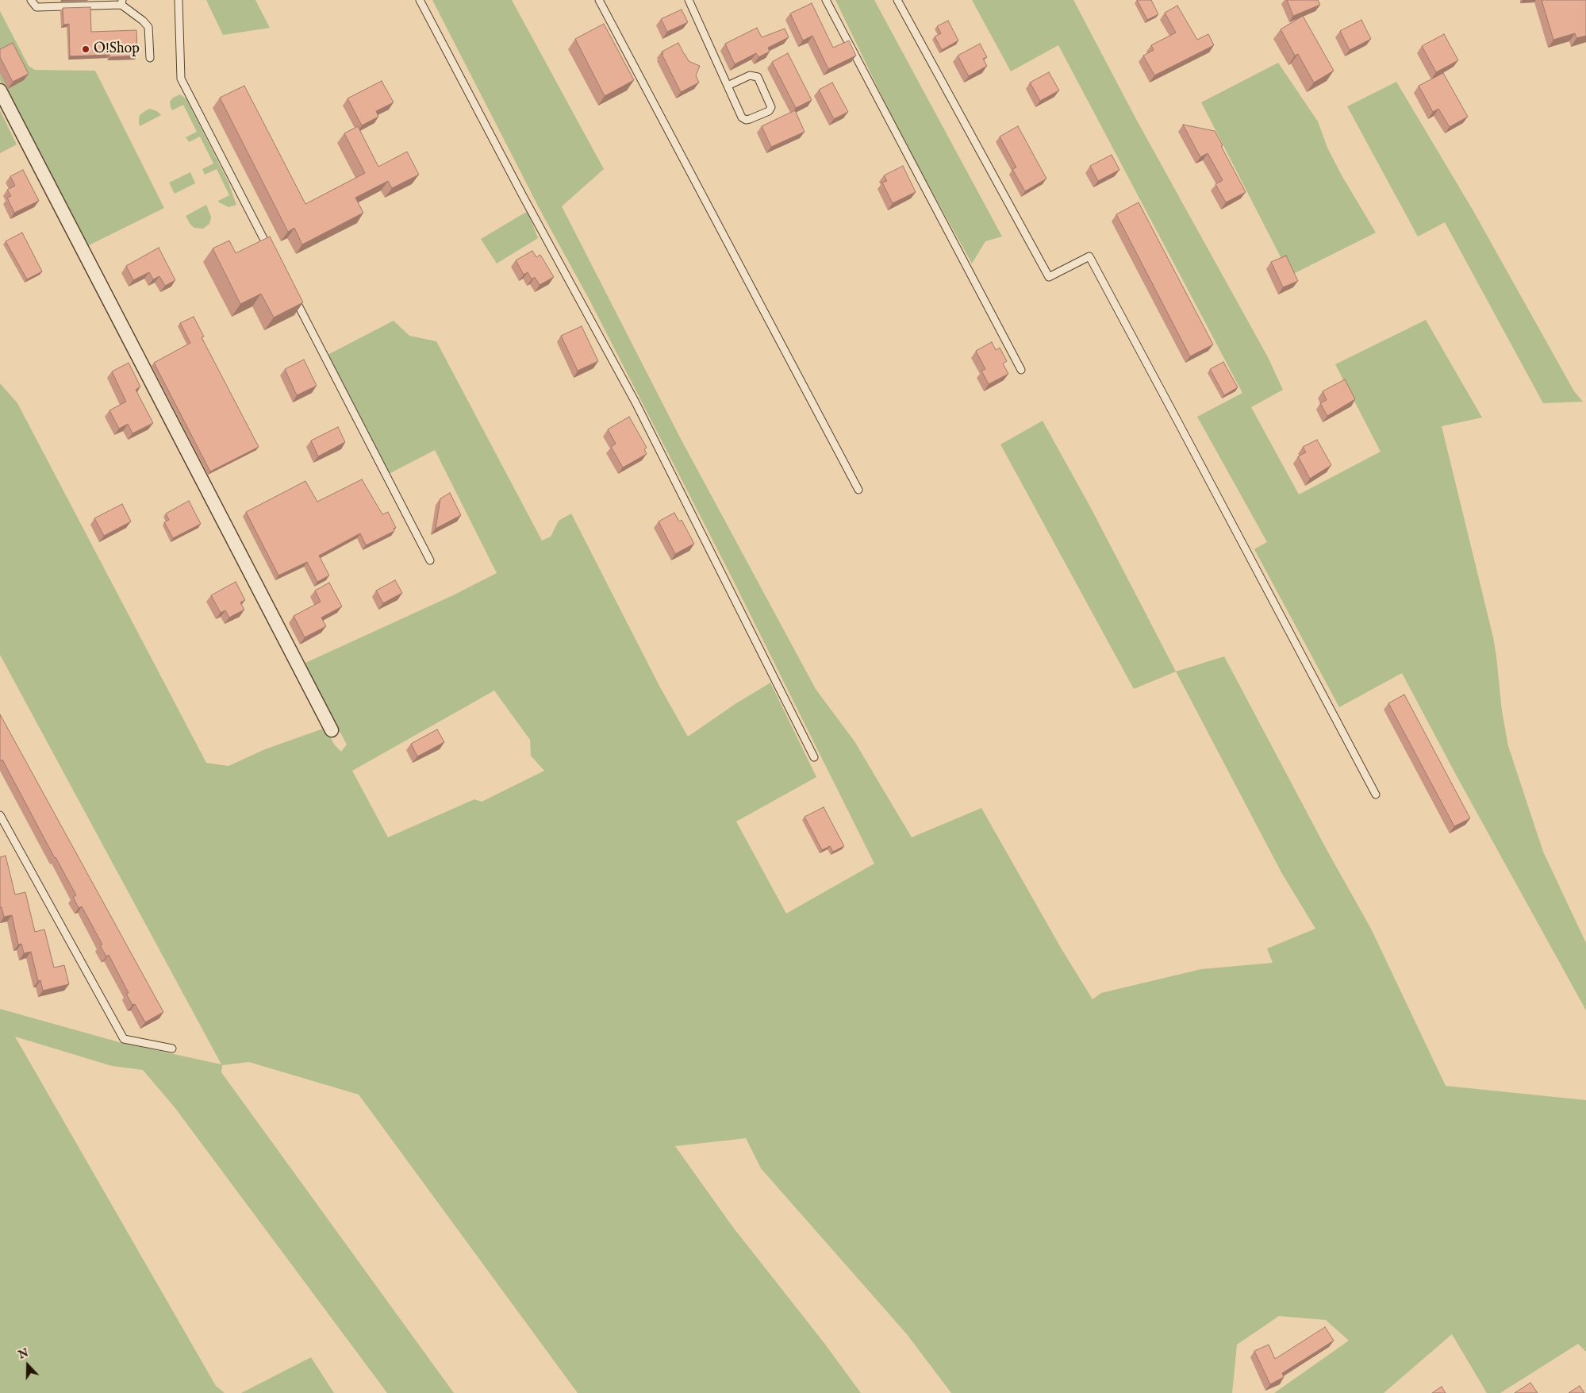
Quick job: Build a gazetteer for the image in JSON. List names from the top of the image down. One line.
{"places":["O!Shop"],"north":"top"}
